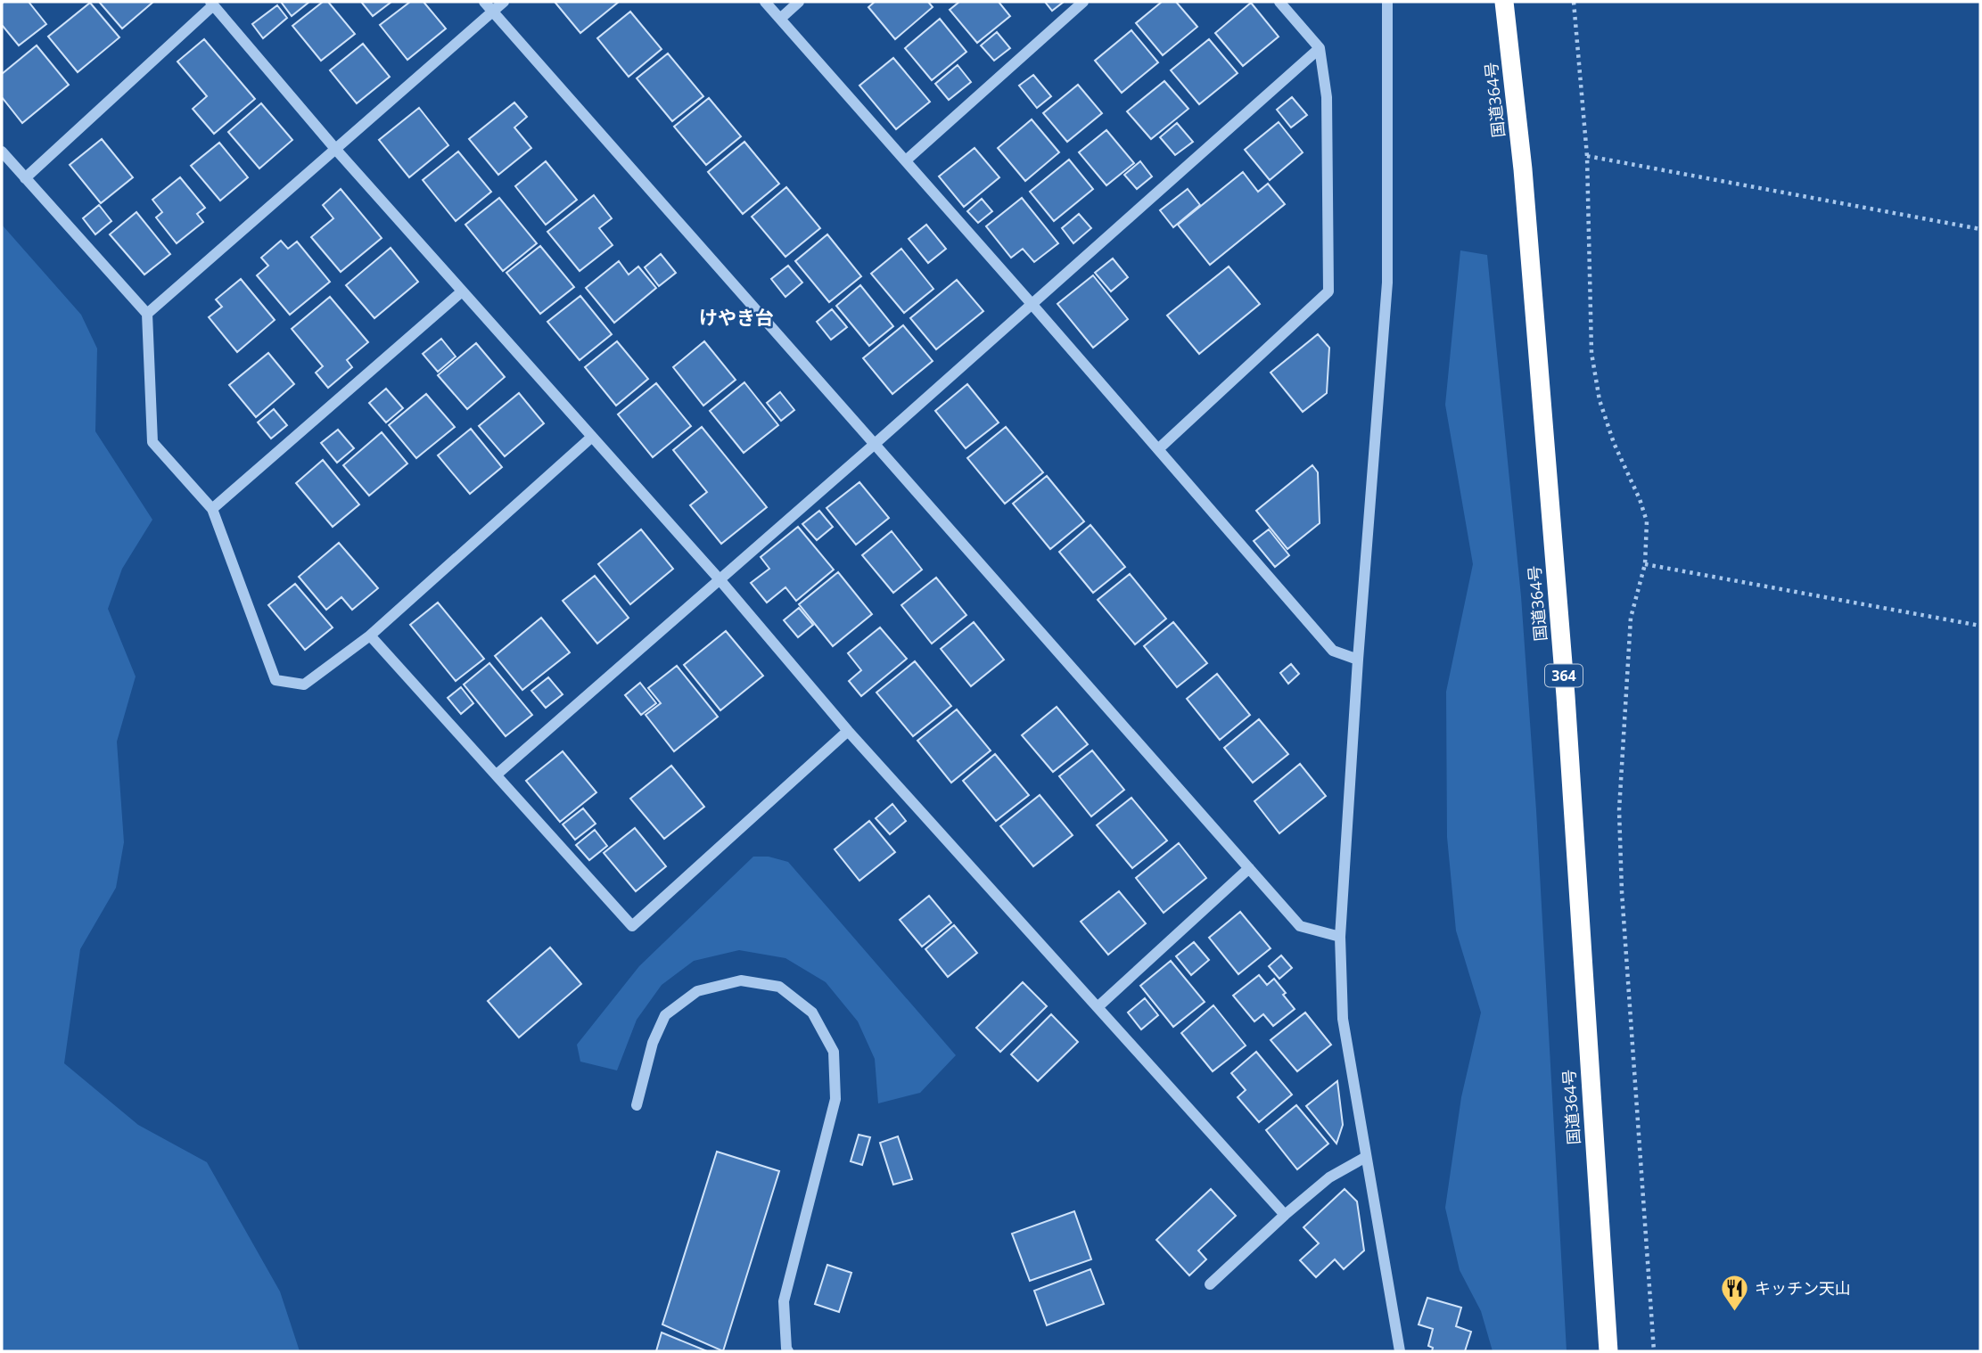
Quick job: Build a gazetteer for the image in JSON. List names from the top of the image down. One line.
{"streets":{"highway":["国道364号","364"]},"districts":["けやき台"],"places":{"restaurant":["キッチン天山"]}}
